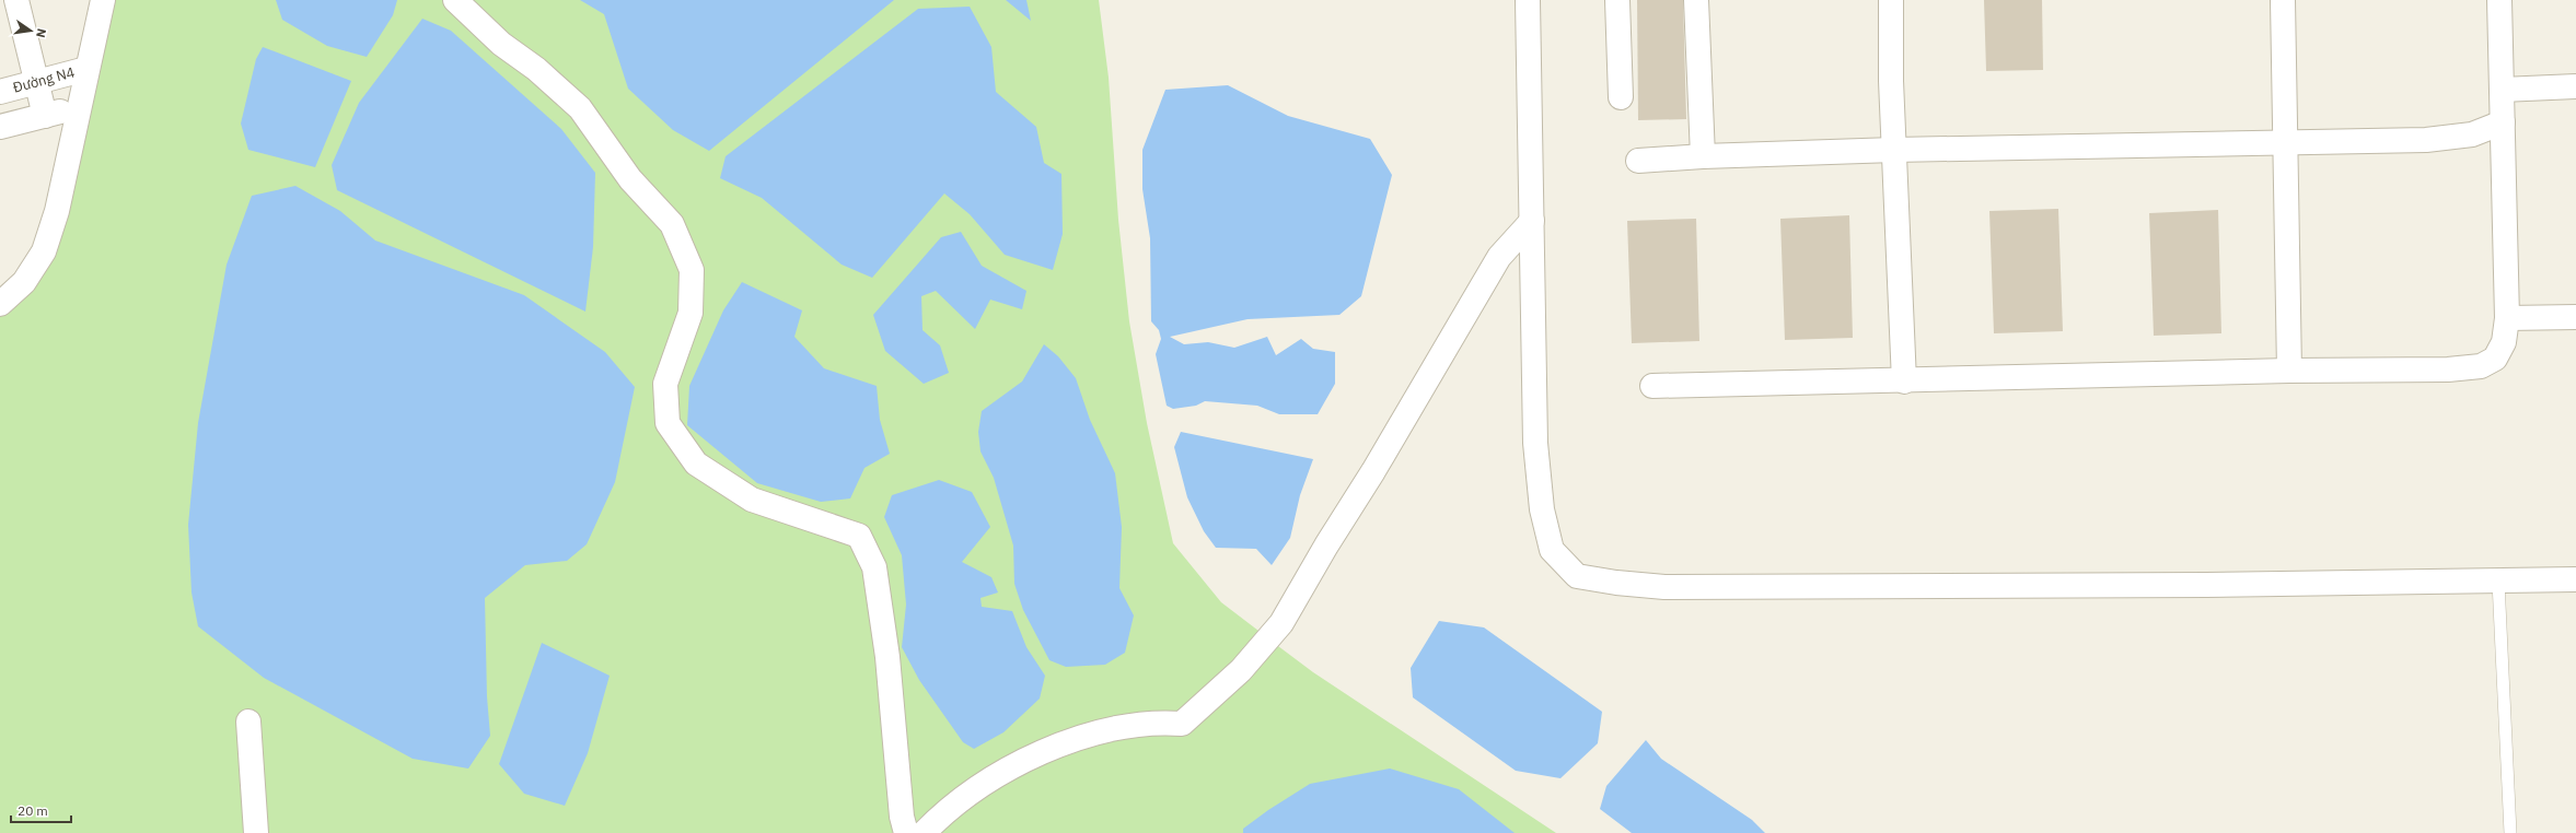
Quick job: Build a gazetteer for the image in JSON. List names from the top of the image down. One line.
{"streets":{"street":["Đường N4"]},"scale_bar":"20 m","north":"right"}
